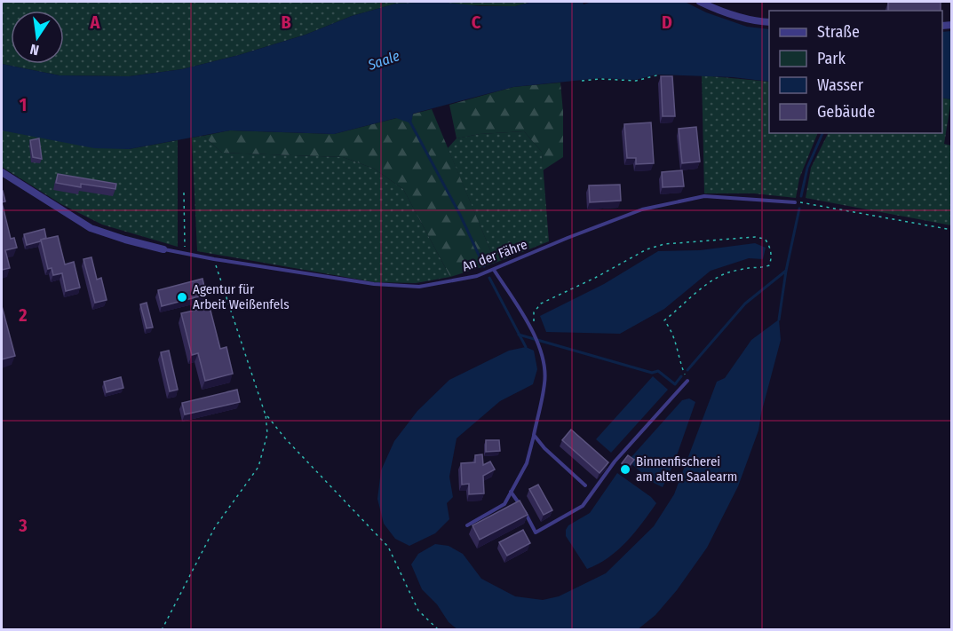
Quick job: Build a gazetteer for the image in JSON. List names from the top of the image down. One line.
{"streets":{"lane":["An der Fähre"]},"water":["Saale"],"places":["Agentur für Arbeit Weißenfels","Binnenfischerei am alten Saalearm"],"legend":["Straße","Park","Wasser","Gebäude"],"north":"bottom","grid":{"columns":["A","B","C","D"],"rows":["1","2","3"]}}
